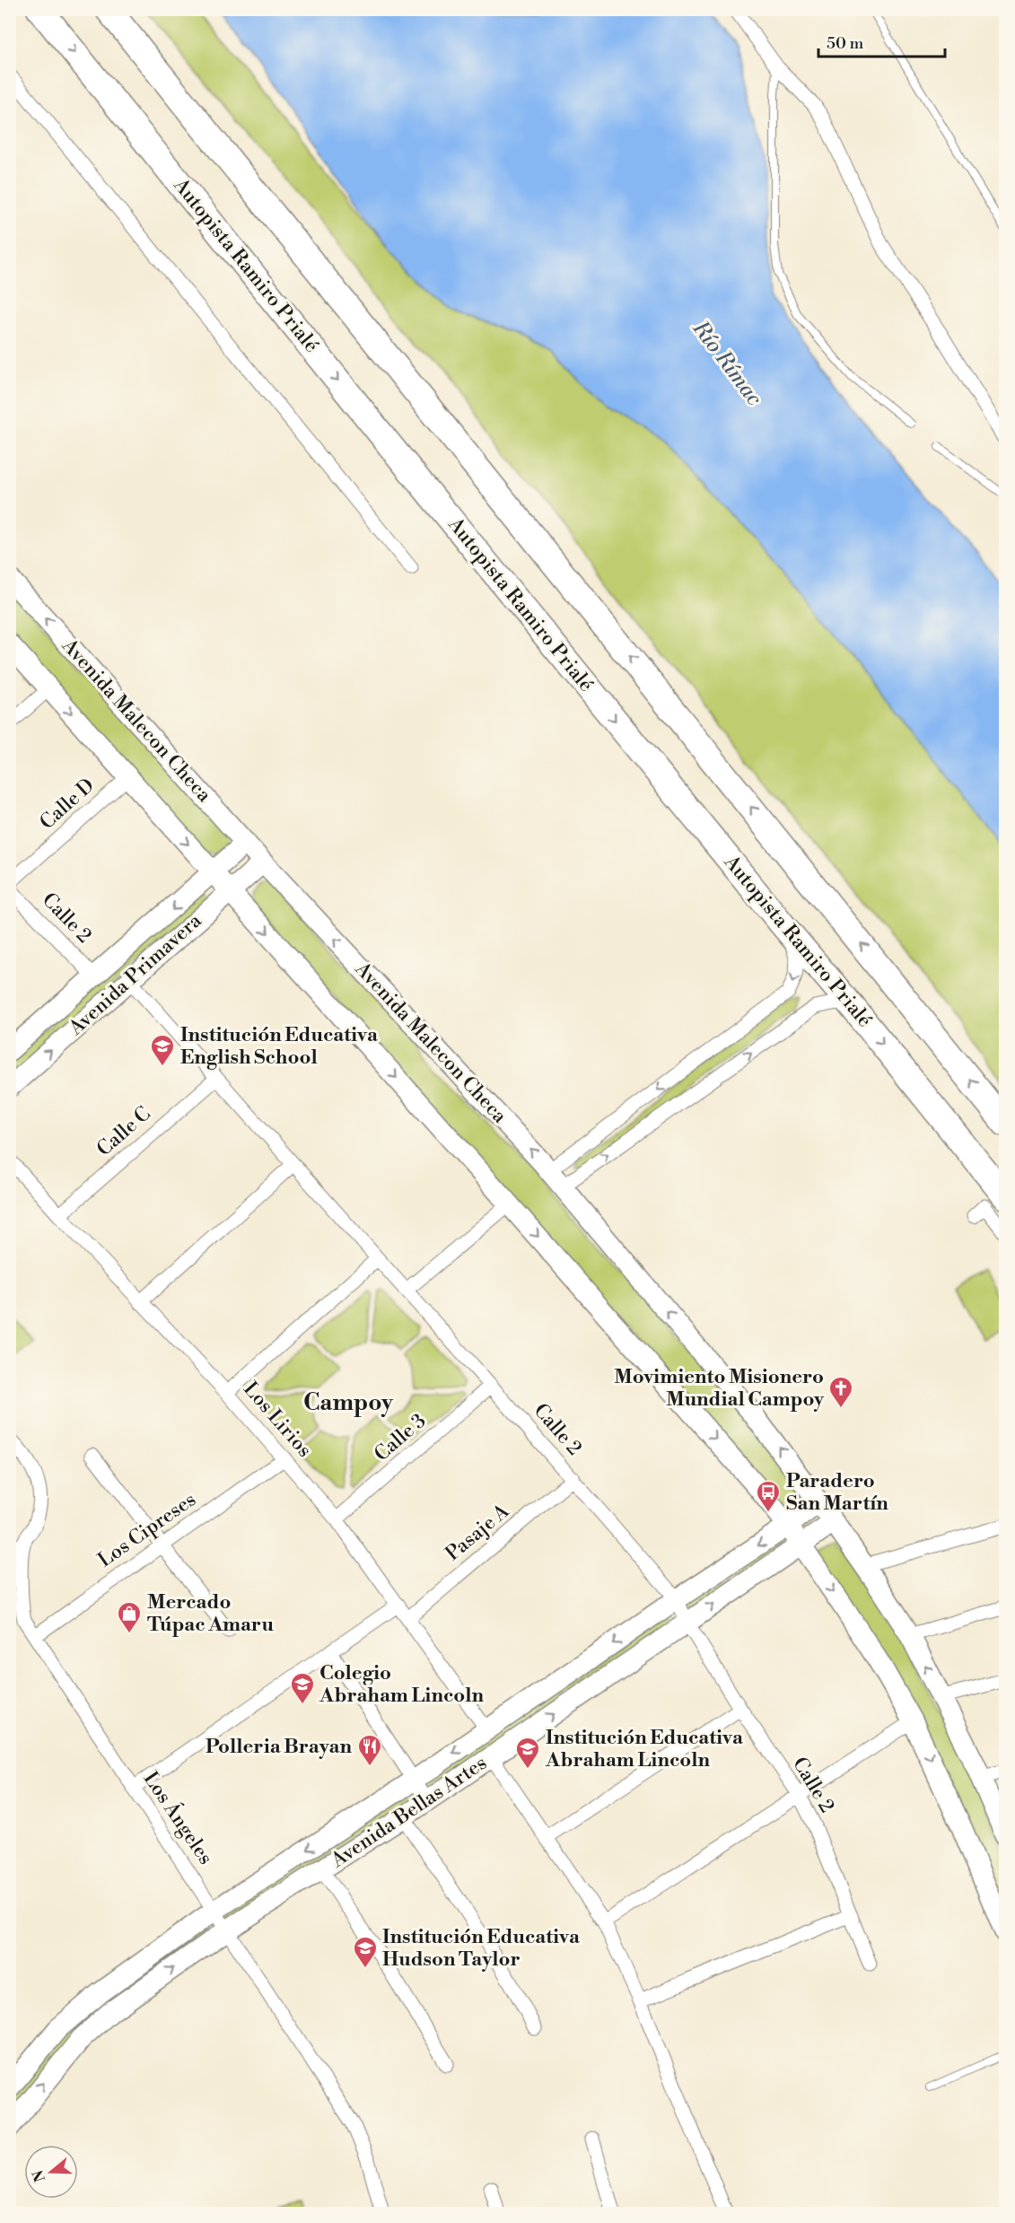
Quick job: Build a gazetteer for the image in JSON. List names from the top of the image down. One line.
{"streets":{"highway":["Autopista Ramiro Prialé"],"main road":["Avenida Malecon Checa","Avenida Primavera","Avenida Bellas Artes"],"street":["Calle D","Calle 2","Calle C","Los Lirios","Calle 3","Los Cipreses","Pasaje A","Los Ángeles"]},"crossings":[["Avenida Malecon Checa","Avenida Primavera"],["Avenida Malecon Checa","Avenida Bellas Artes"],["Calle 2","Avenida Primavera"],["Calle 2","Calle C"],["Calle 2","Calle 3"],["Calle 2","Pasaje A"],["Calle 2","Avenida Bellas Artes"],["Calle C","Los Lirios"],["Los Lirios","Calle 3"],["Los Lirios","Los Cipreses"],["Los Lirios","Pasaje A"],["Los Lirios","Avenida Bellas Artes"],["Los Cipreses","Los Ángeles"],["Avenida Bellas Artes","Los Ángeles"]],"districts":["Campoy"],"water":["Río Rímac"],"places":{"school or university":["Institución Educativa English School","Colegio Abraham Lincoln","Institución Educativa Abraham Lincoln","Institución Educativa Hudson Taylor"],"church":["Movimiento Misionero Mundial Campoy"],"bus stop":["Paradero San Martín"],"shop":["Mercado Túpac Amaru"],"restaurant":["Polleria Brayan"]},"scale_bar":"50 m","north":"left"}
